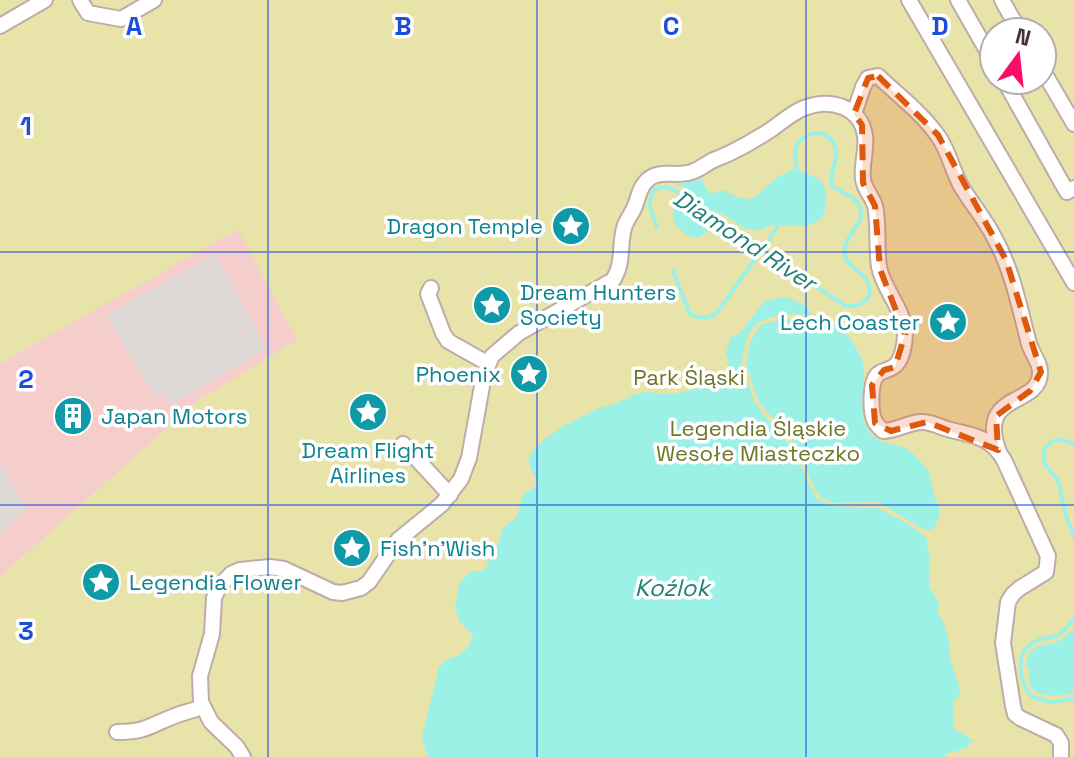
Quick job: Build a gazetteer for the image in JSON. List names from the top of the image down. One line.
{"water":["Diamond River","Koźlok"],"parks":["Park Śląski","Legendia Śląskie Wesołe Miasteczko"],"places":{"place":["Dragon Temple","Dream Hunters Society","Lech Coaster","Phoenix","Dream Flight Airlines","Fish'n'Wish","Legendia Flower"],"building":["Japan Motors"]},"north":"top","grid":{"columns":["A","B","C","D"],"rows":["1","2","3"]}}
